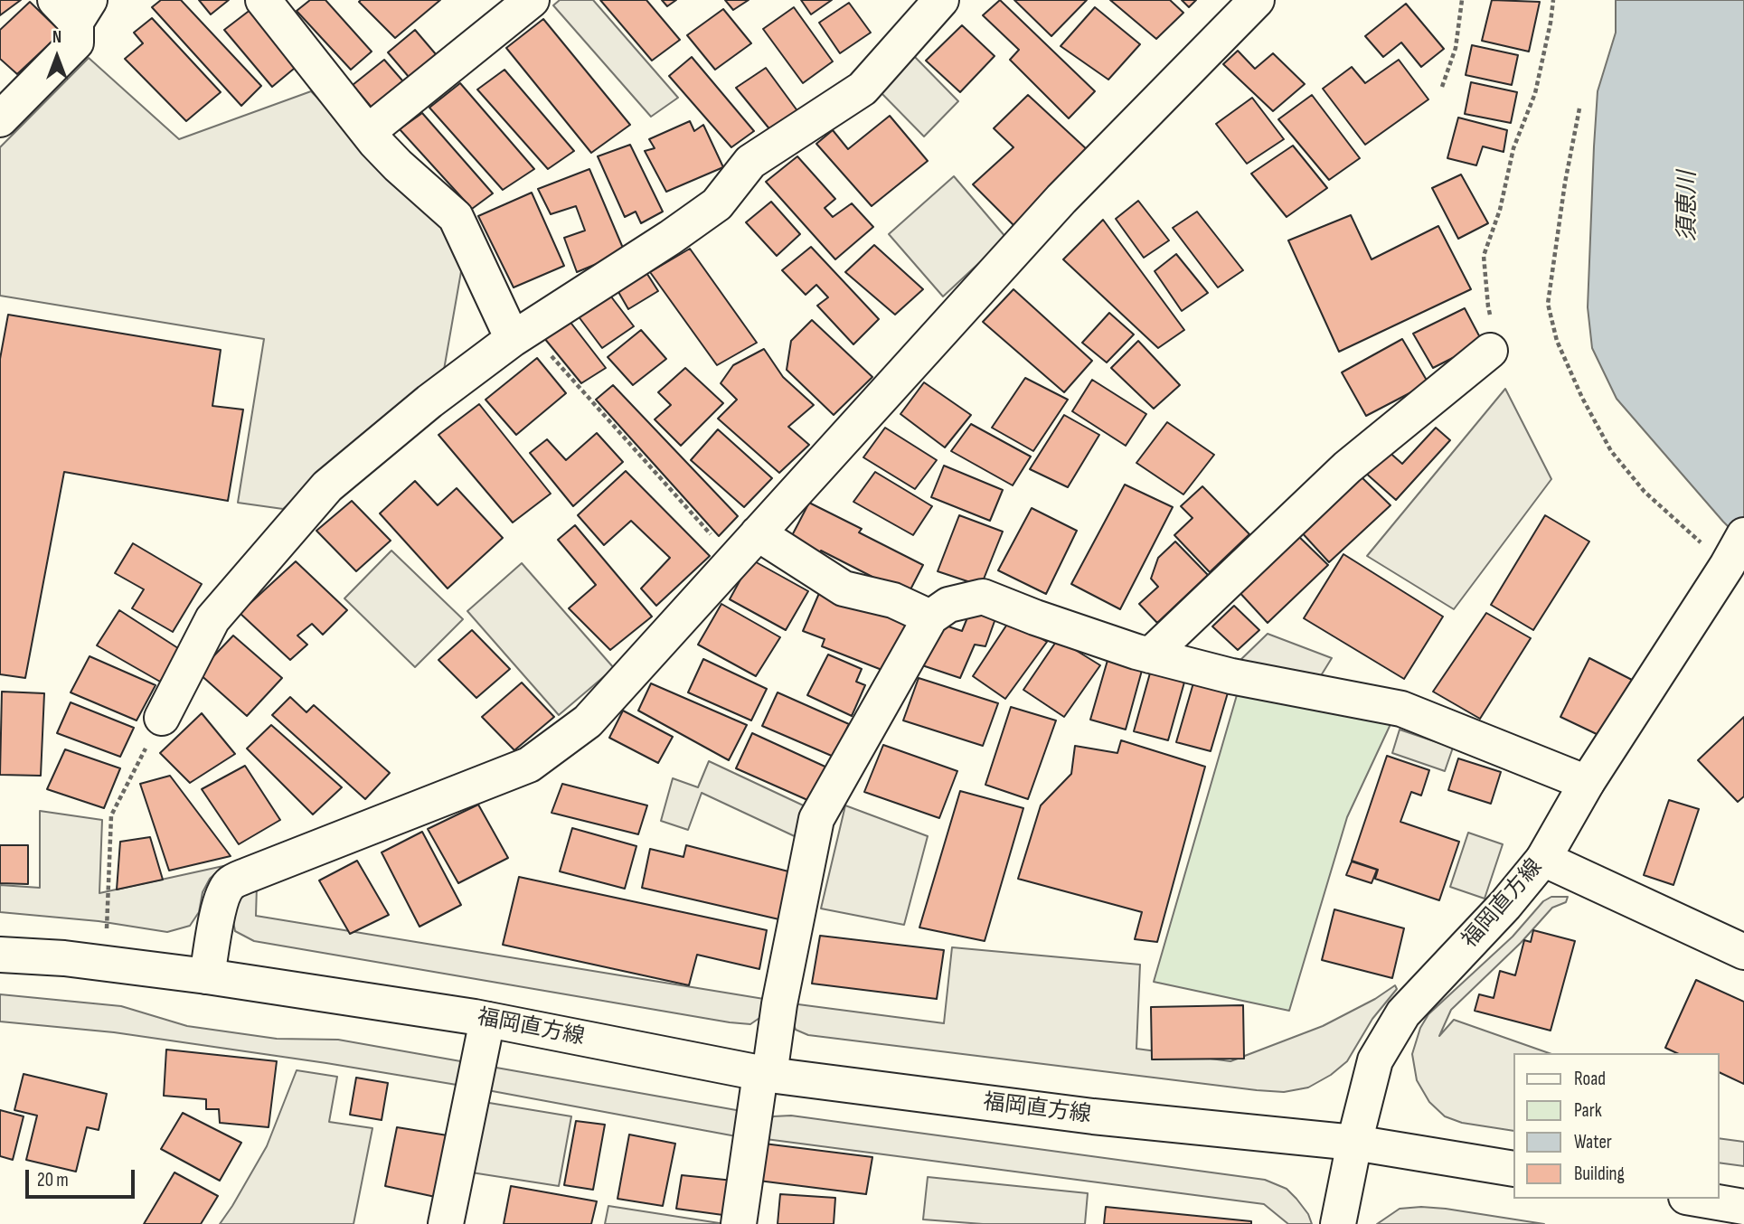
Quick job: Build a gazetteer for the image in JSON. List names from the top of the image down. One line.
{"streets":{"street":["福岡直方線"]},"water":["須恵川"],"legend":["Road","Park","Water","Building"],"scale_bar":"20 m","north":"top"}
